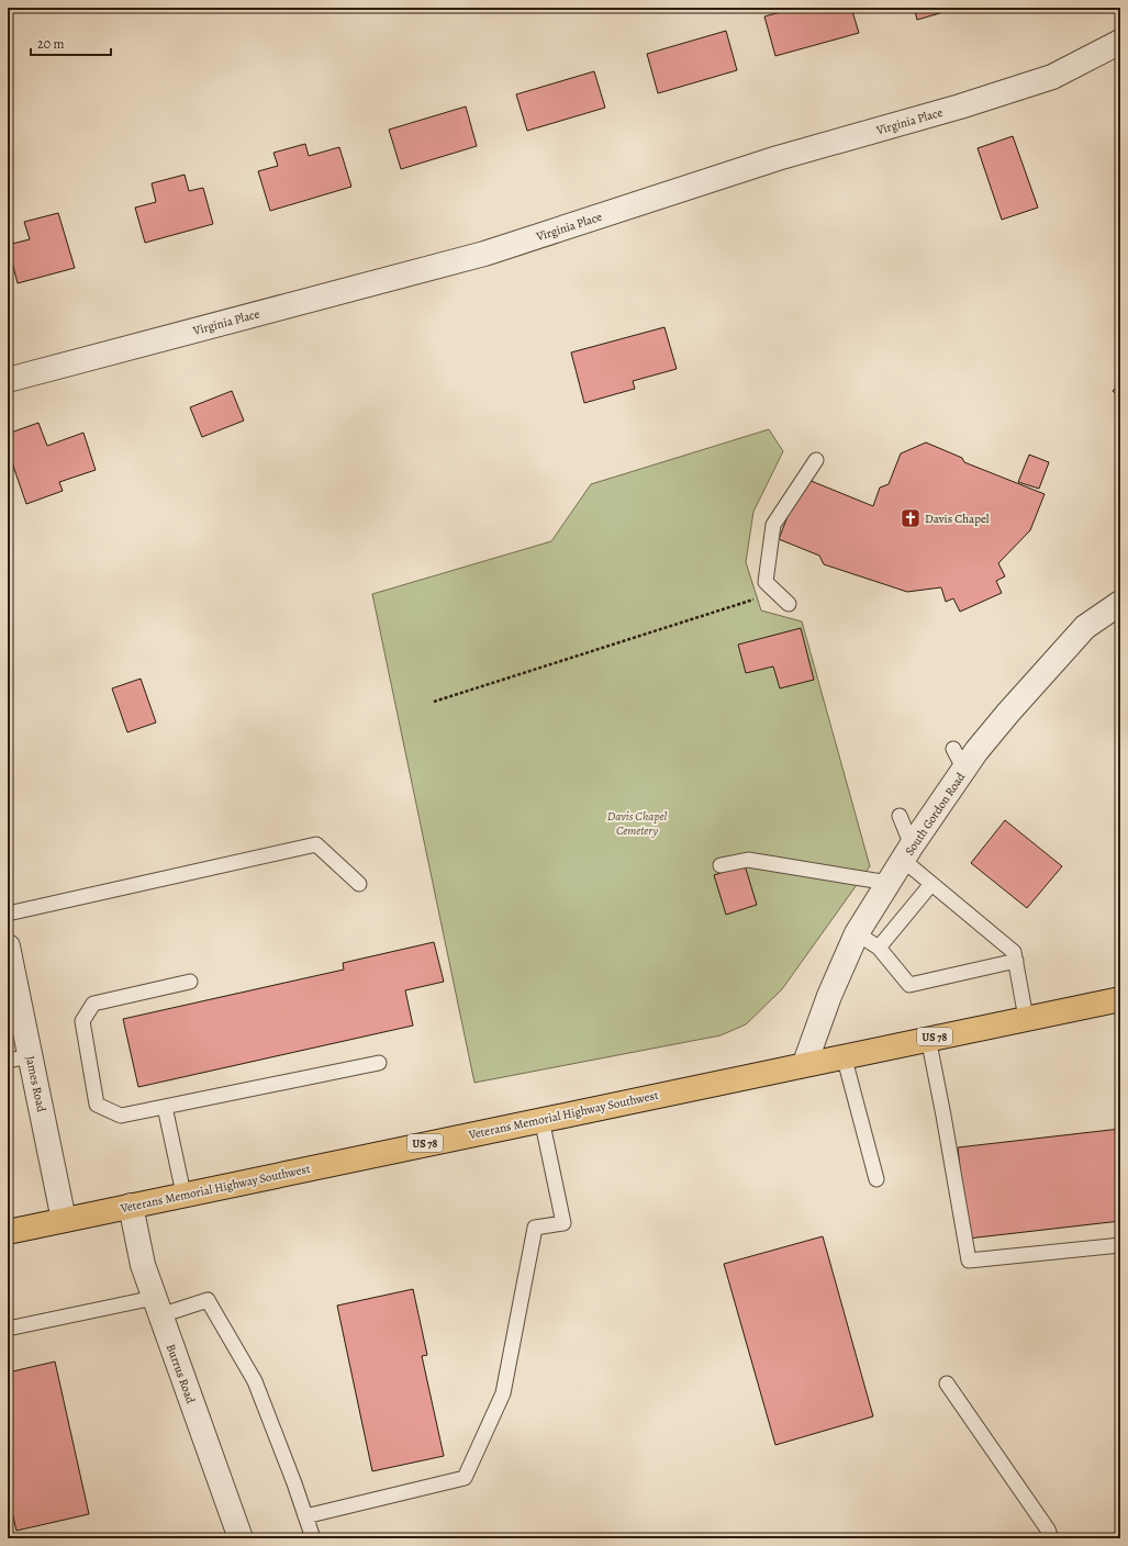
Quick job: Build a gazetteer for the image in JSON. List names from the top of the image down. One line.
{"streets":{"main road":["US 78","Veterans Memorial Highway Southwest"],"street":["Virginia Place","South Gordon Road","James Road","Burrus Road"]},"crossings":[["South Gordon Road","Veterans Memorial Highway Southwest"],["James Road","Veterans Memorial Highway Southwest"],["Veterans Memorial Highway Southwest","Burrus Road"]],"parks":["Davis Chapel Cemetery"],"places":{"church":["Davis Chapel"]},"scale_bar":"20 m"}
